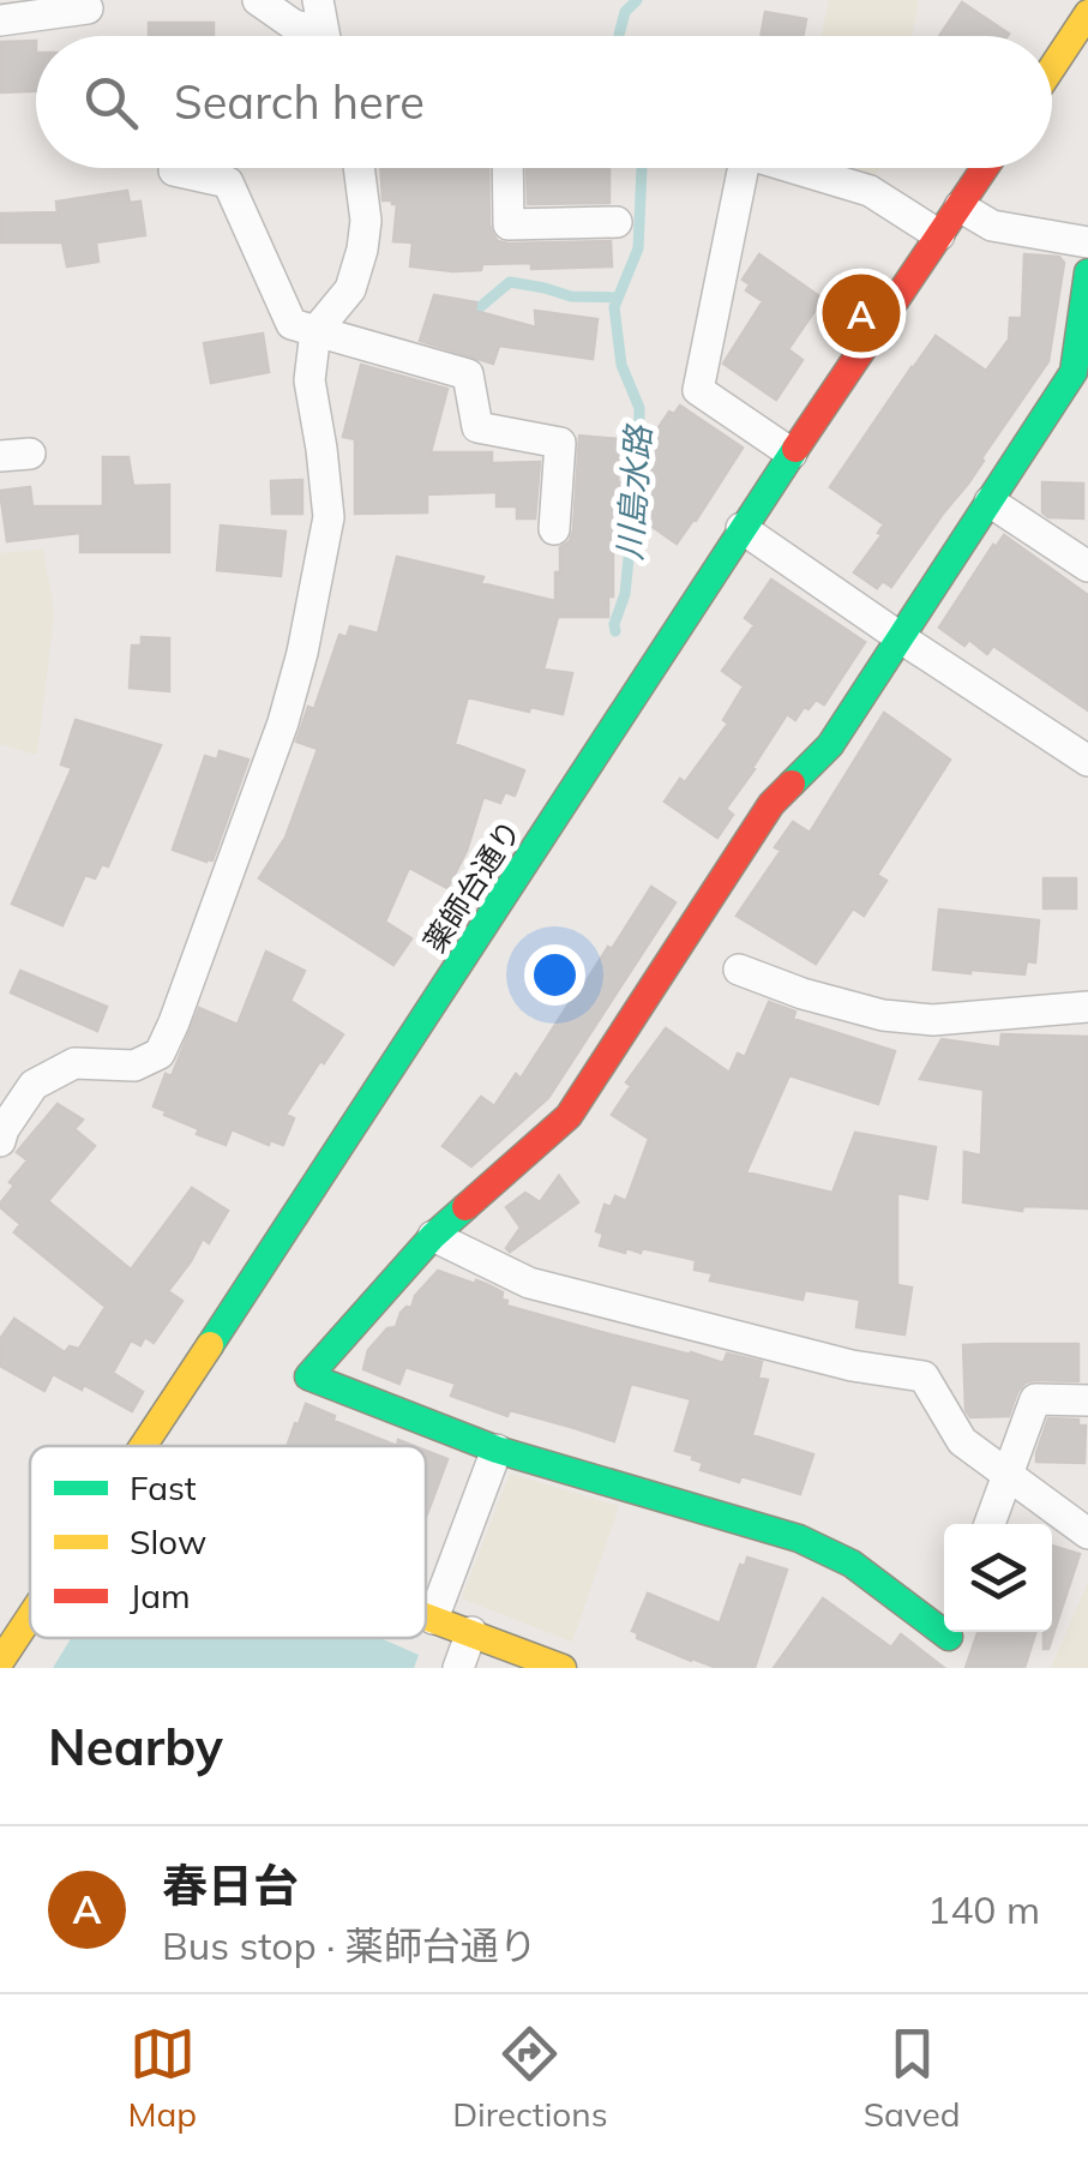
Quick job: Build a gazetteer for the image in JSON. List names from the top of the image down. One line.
{"streets":{"street":["薬師台通り"]},"water":["川島水路"],"legend":["Fast","Slow","Jam"],"page":{"search":"Search here","pins":"A","heading":"Nearby","list":[{"mark":"A","name":"春日台","note":"Bus stop · 薬師台通り","value":"140 m"}],"nav":["Map","Directions","Saved"]}}
